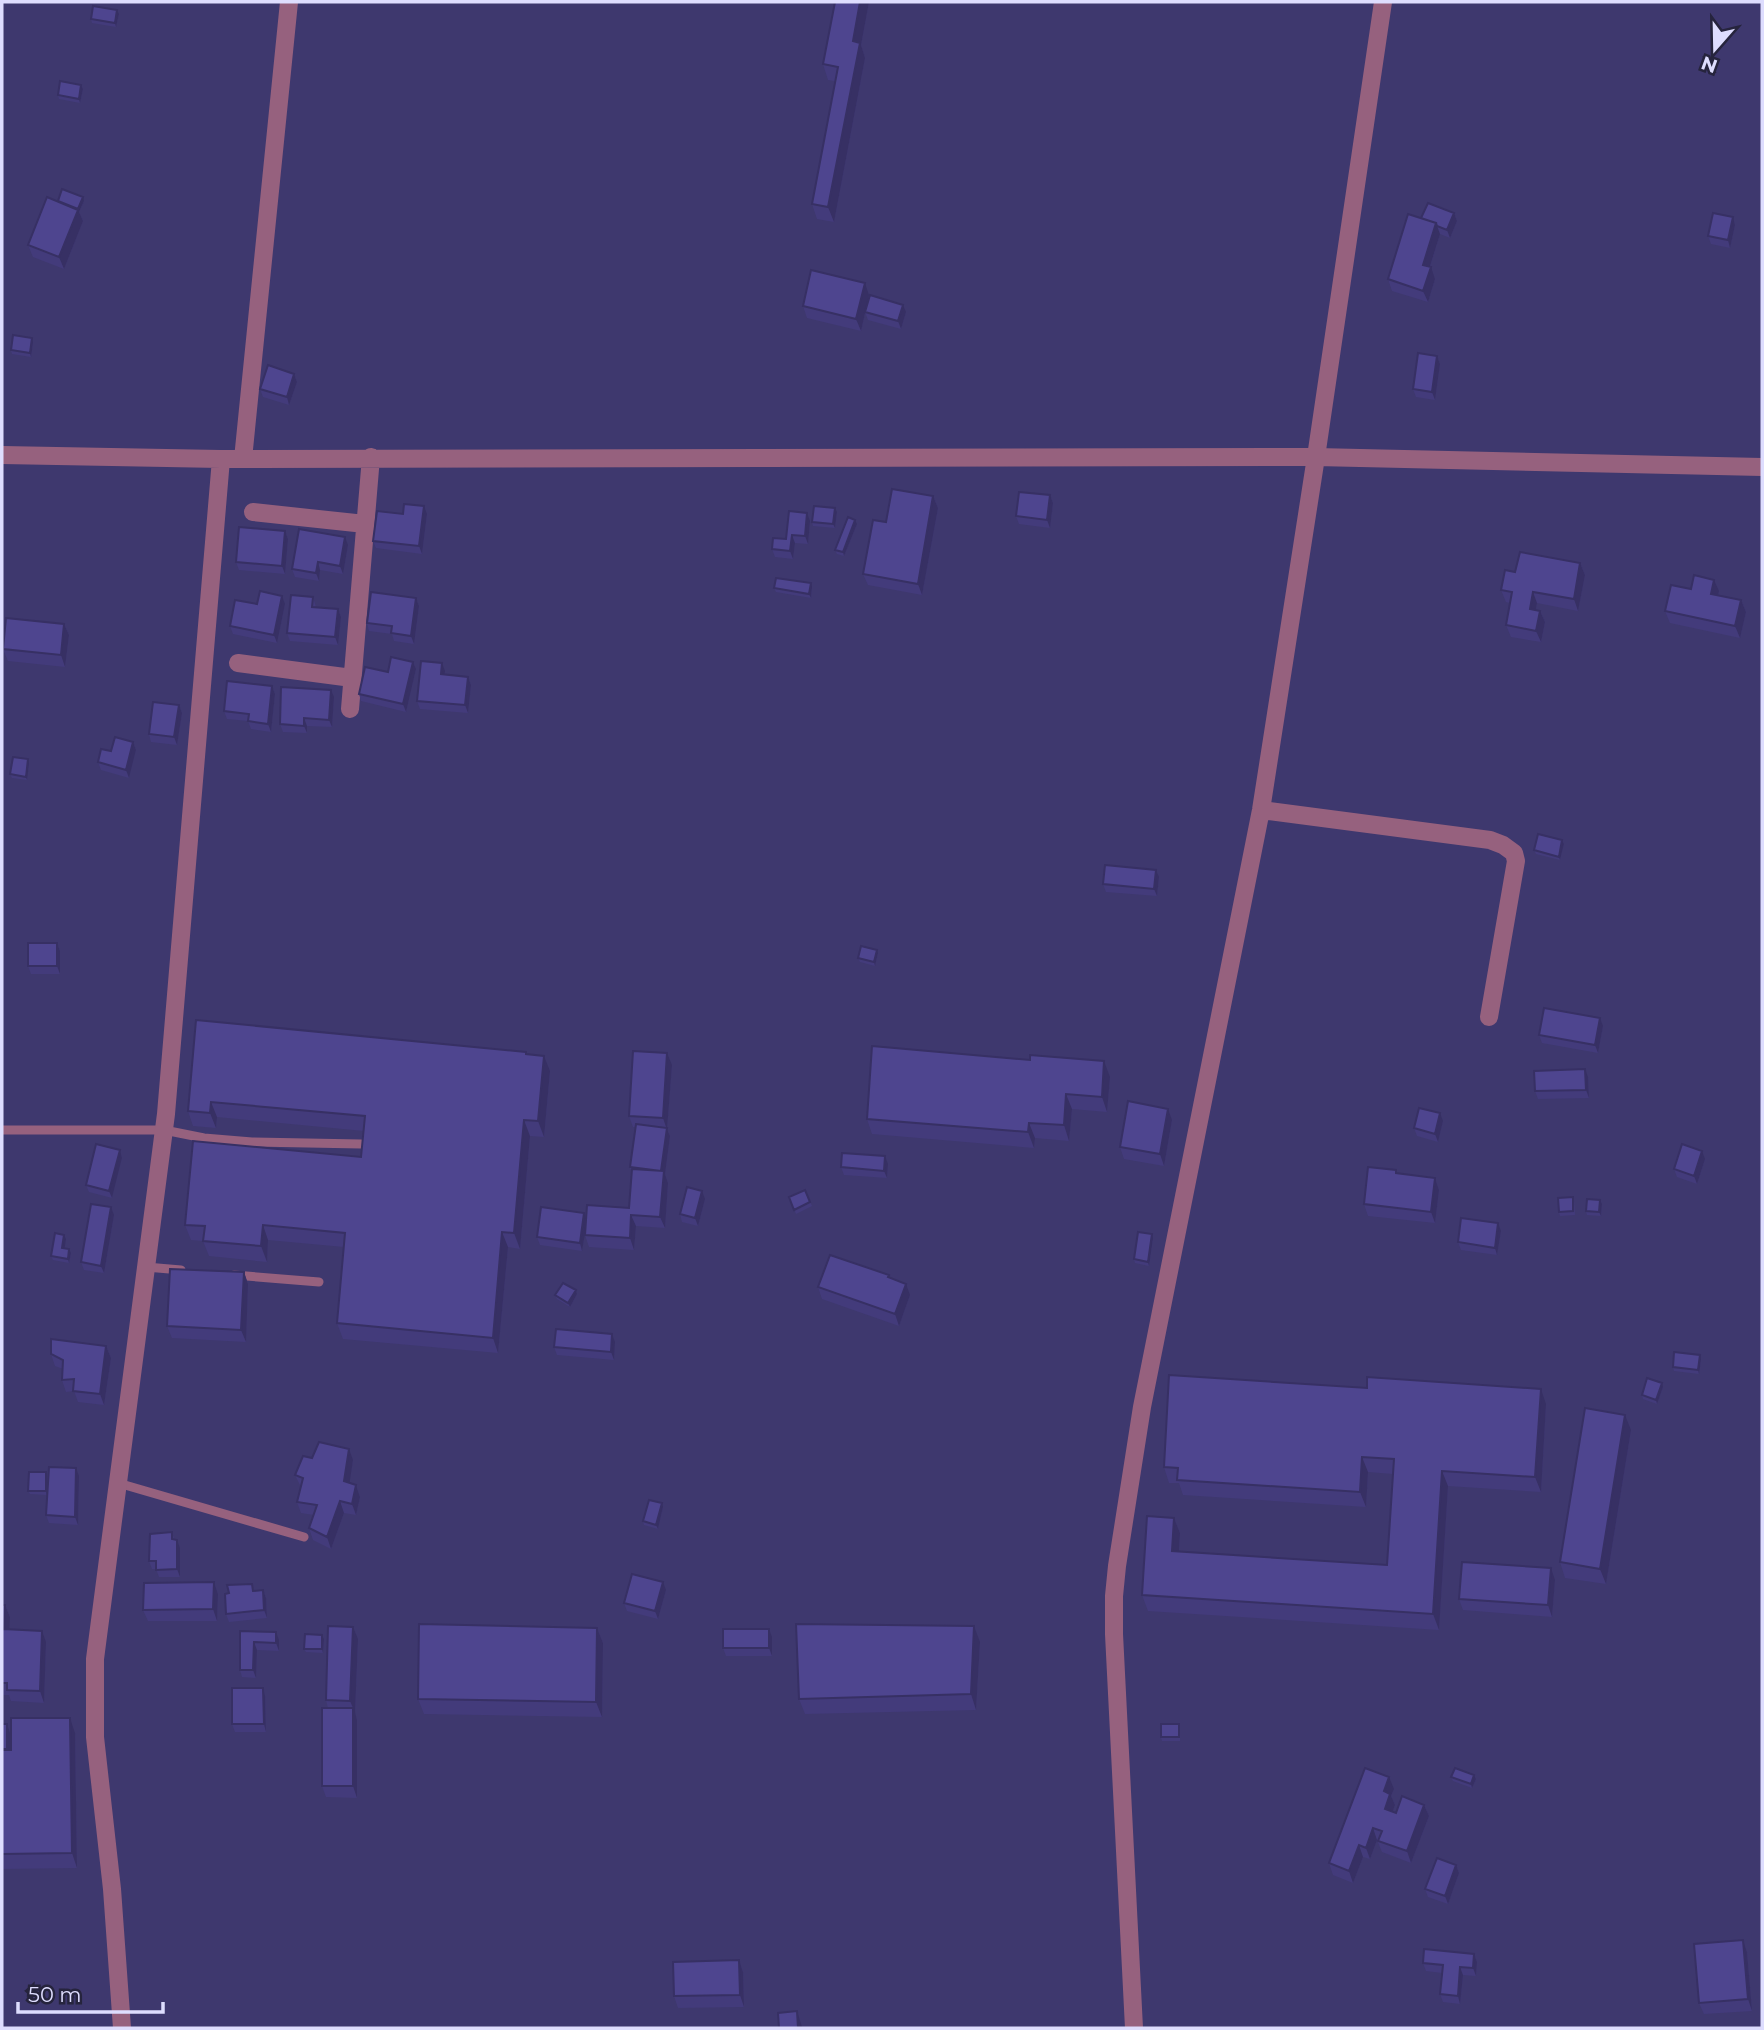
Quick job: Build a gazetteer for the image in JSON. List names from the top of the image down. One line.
{"scale_bar":"50 m","north":"bottom"}
